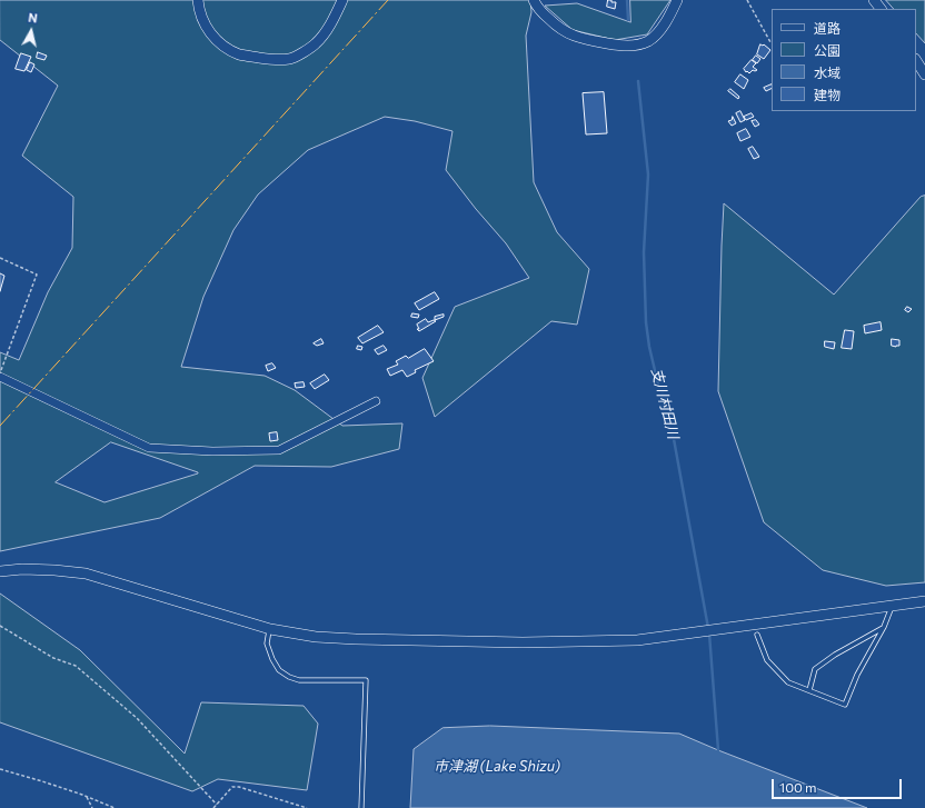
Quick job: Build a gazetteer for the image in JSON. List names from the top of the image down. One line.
{"water":["支川村田川","市津湖 (Lake Shizu)"],"legend":["道路","公園","水域","建物"],"scale_bar":"100 m","north":"top"}
